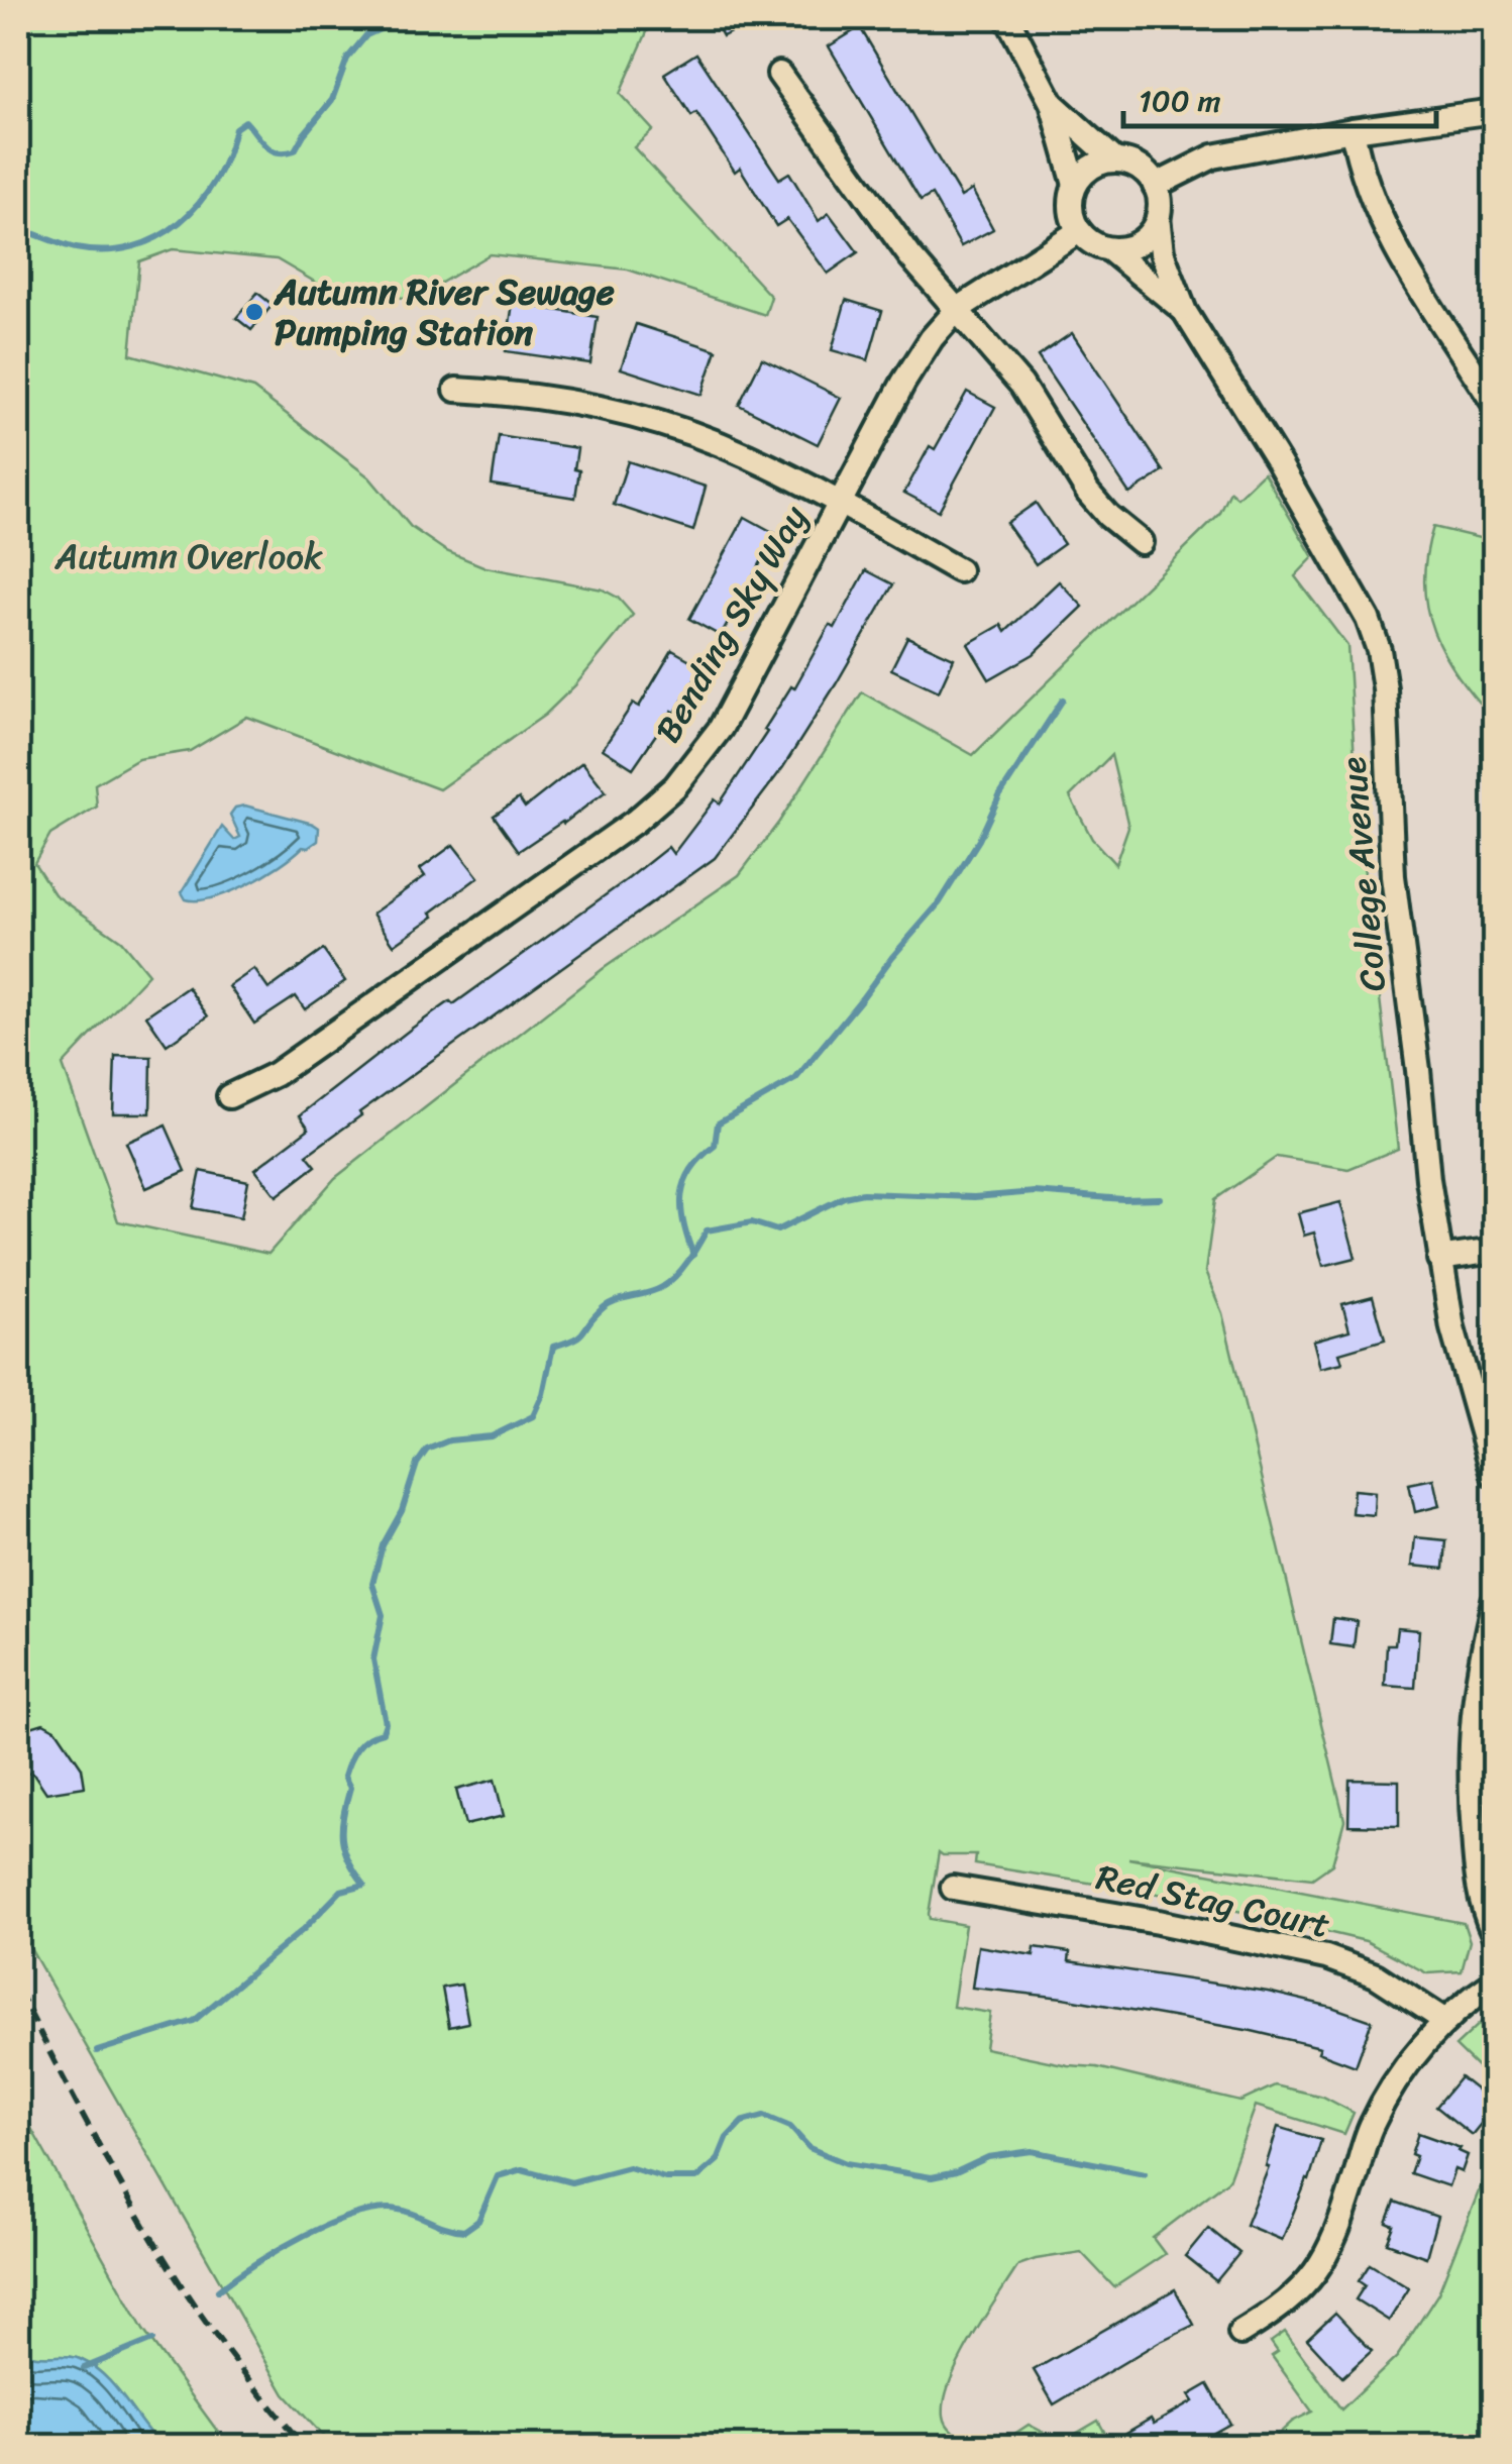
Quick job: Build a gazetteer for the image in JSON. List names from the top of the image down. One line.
{"streets":{"street":["Bending Sky Way","College Avenue","Red Stag Court"]},"crossings":[["Bending Sky Way","College Avenue"]],"parks":["Autumn Overlook"],"places":["Autumn River Sewage Pumping Station"],"scale_bar":"100 m"}
